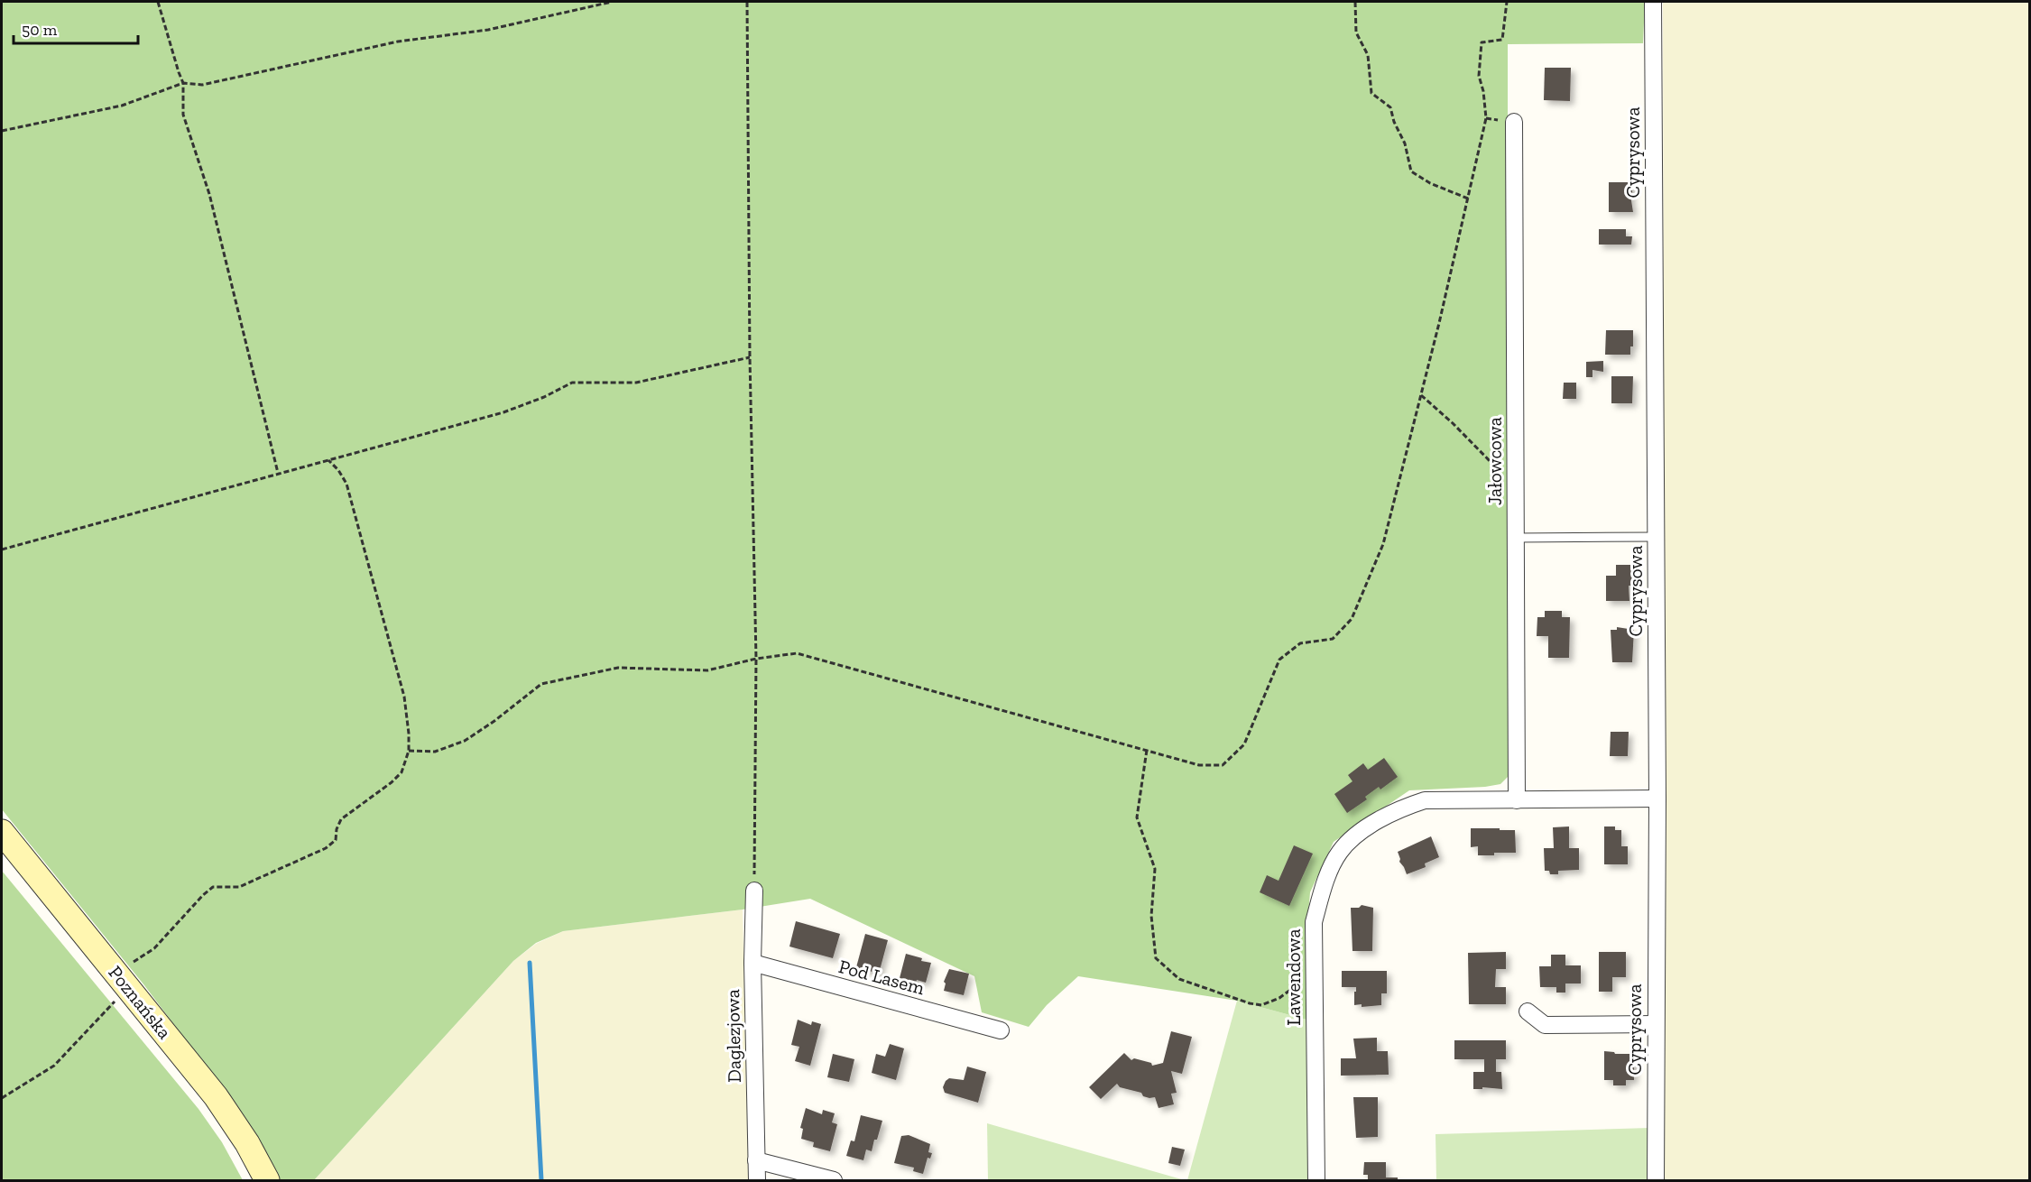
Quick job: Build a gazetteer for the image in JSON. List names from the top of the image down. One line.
{"streets":{"street":["Cyprysowa","Jałowcowa","Pod Lasem","Lawendowa","Poznańska","Daglezjowa"]},"crossings":[["Cyprysowa","Lawendowa"],["Jałowcowa","Lawendowa"],["Pod Lasem","Daglezjowa"]],"scale_bar":"50 m"}
